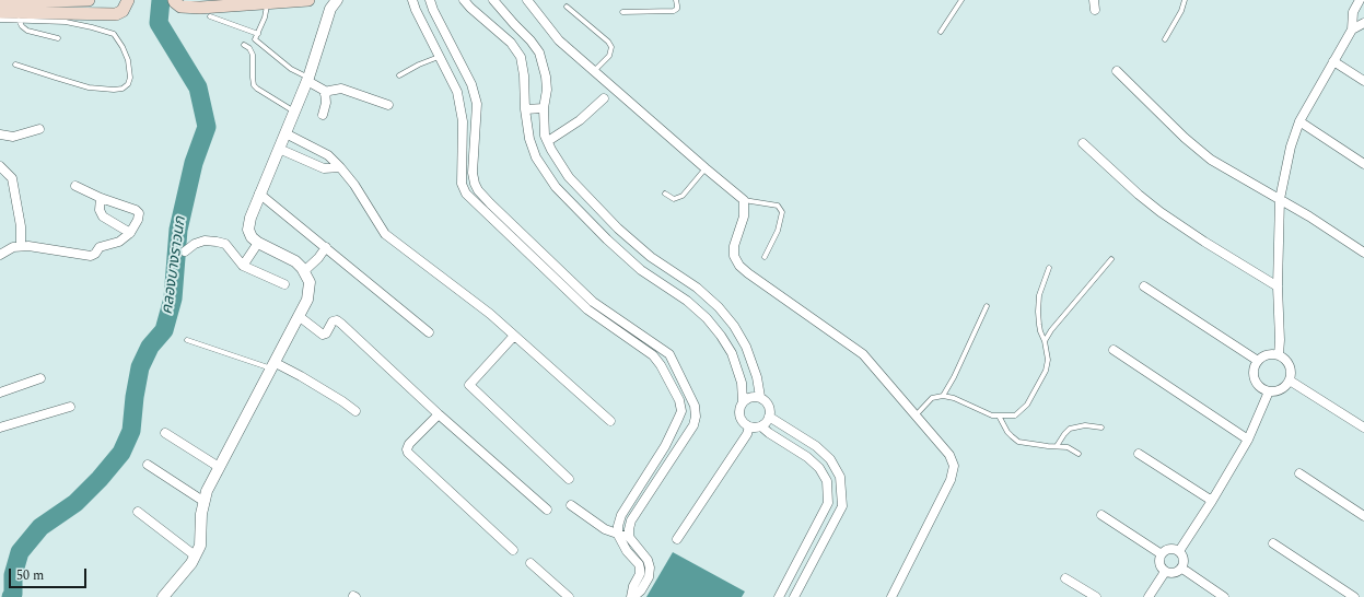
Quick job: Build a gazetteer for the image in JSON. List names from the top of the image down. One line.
{"water":["คลองบางราวนก"],"scale_bar":"50 m"}
